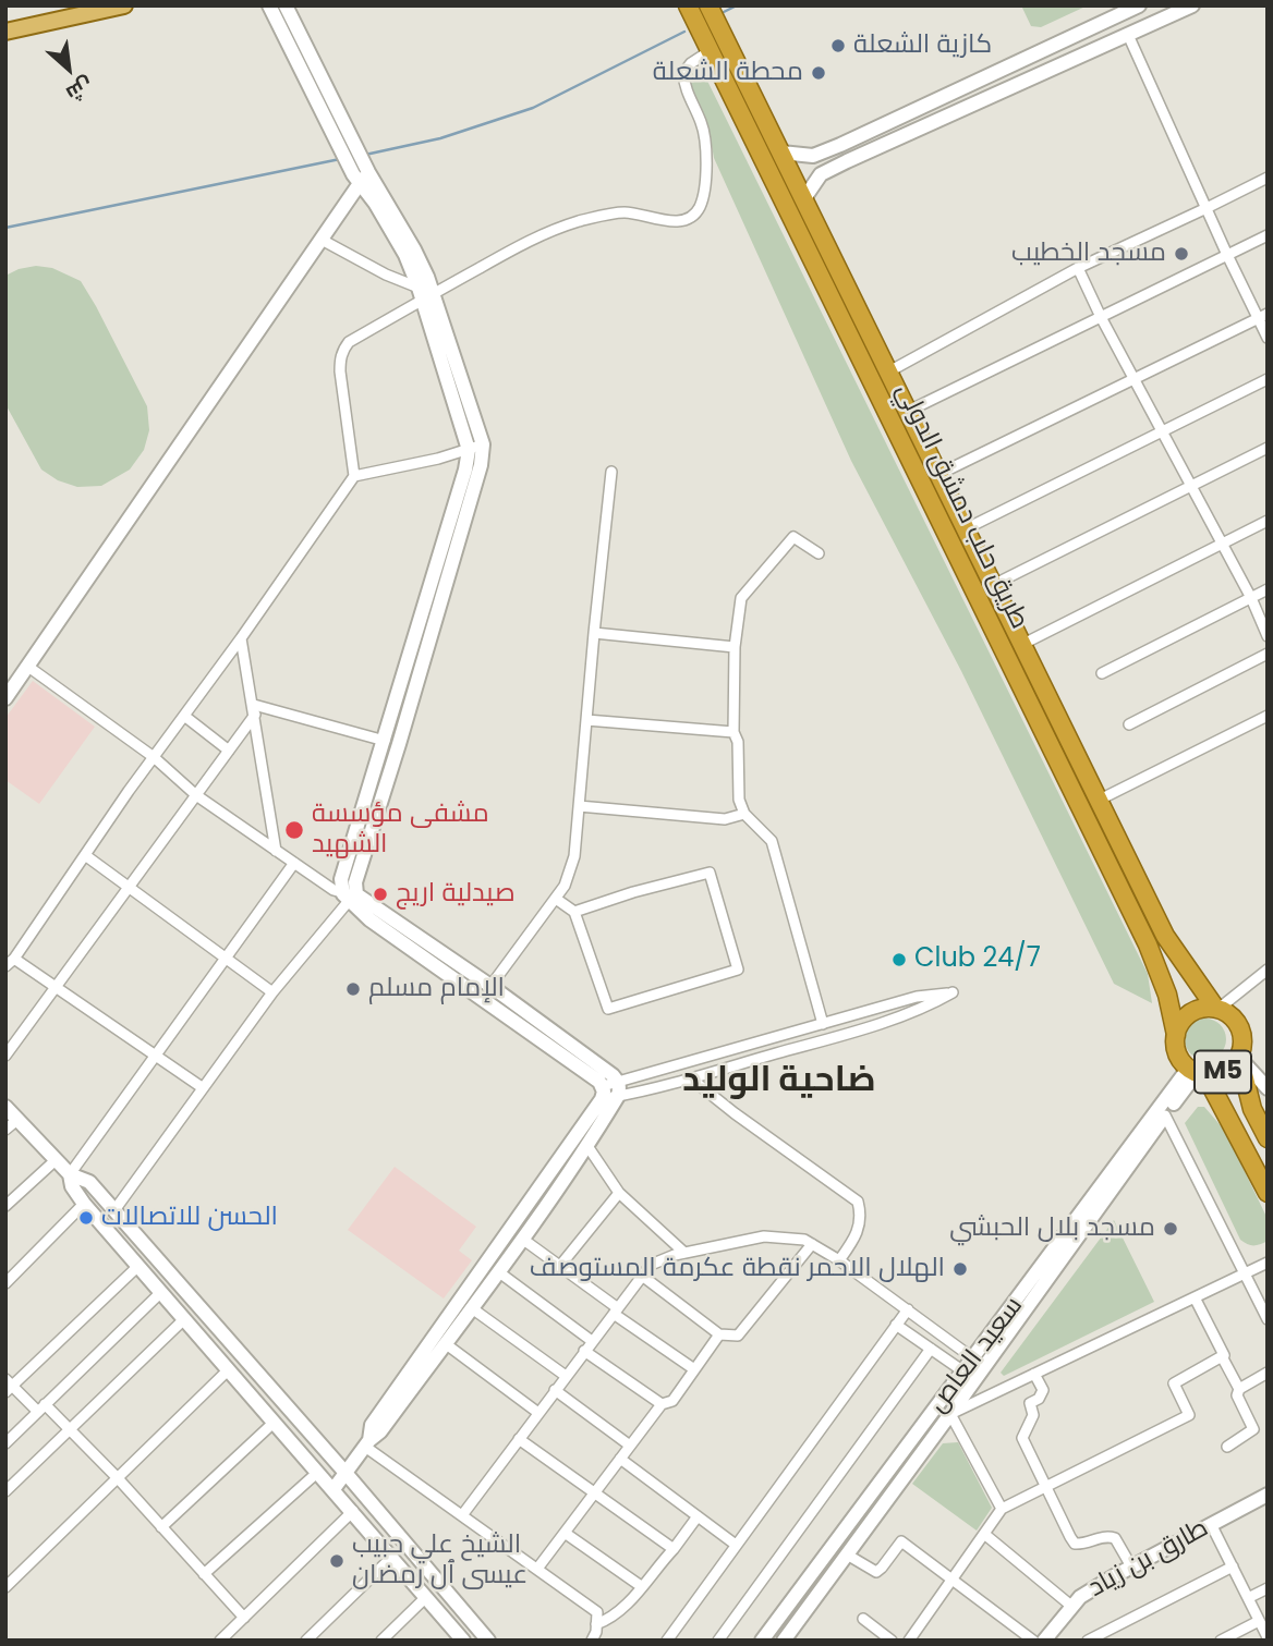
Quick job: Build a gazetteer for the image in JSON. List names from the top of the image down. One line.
{"streets":{"highway":["طريق حلب دمشق الدولي","M5"],"street":["سعيد العاص","طارق بن زياد"]},"crossings":[["طريق حلب دمشق الدولي","M5"],["طريق حلب دمشق الدولي","سعيد العاص"],["M5","سعيد العاص"]],"districts":["ضاحية الوليد"],"places":["كازية الشعلة","محطة الشعلة","مسجد الخطيب","مشفى مؤسسة الشهيد","صيدلية اريج","Club 24/7","الإمام مسلم","الحسن للاتصالات","مسجد بلال الحبشي","الهلال الاحمر نقطة عكرمة المستوصف","الشيخ علي حبيب عيسى ٱل رمضان"],"north":"bottom right"}
